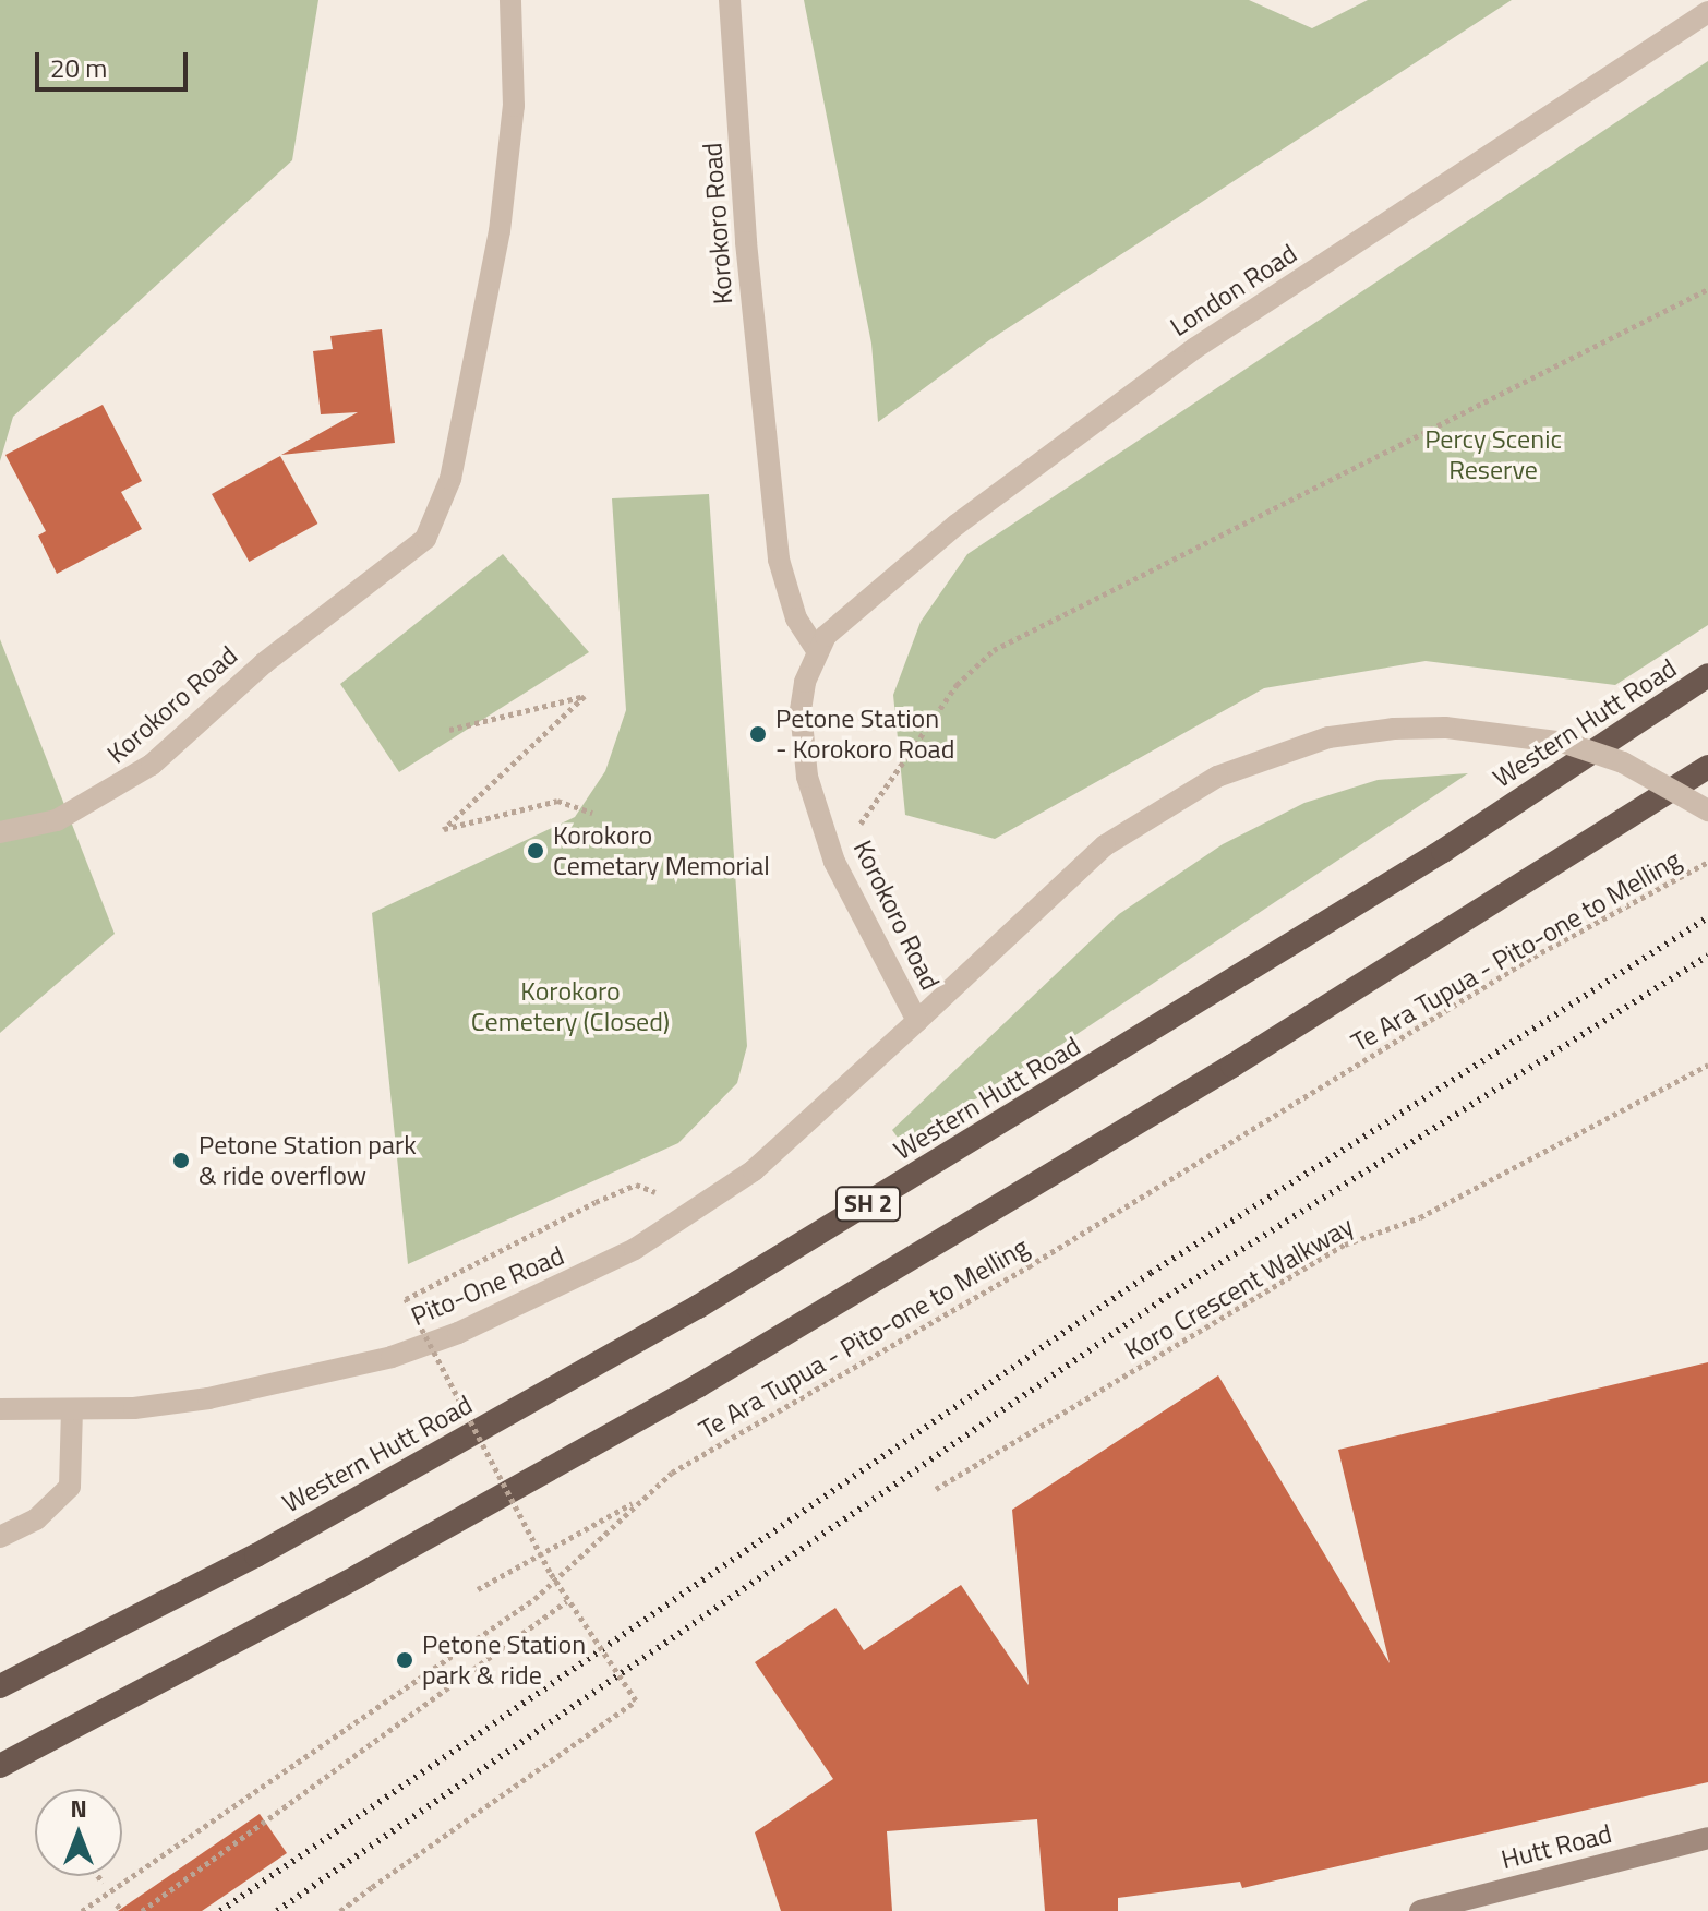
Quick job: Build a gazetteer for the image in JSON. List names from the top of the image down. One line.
{"streets":{"highway":["Western Hutt Road","SH 2"],"main road":["Hutt Road"],"street":["Korokoro Road","London Road","Pito-One Road"],"path":["Te Ara Tupua - Pito-one to Melling","Koro Crescent Walkway"]},"crossings":[["Korokoro Road","London Road"],["Korokoro Road","Pito-One Road"]],"parks":["Percy Scenic Reserve","Korokoro Cemetery (Closed)"],"places":["Petone Station - Korokoro Road","Korokoro Cemetary Memorial","Petone Station park & ride overflow","Petone Station park & ride"],"scale_bar":"20 m","north":"top"}
